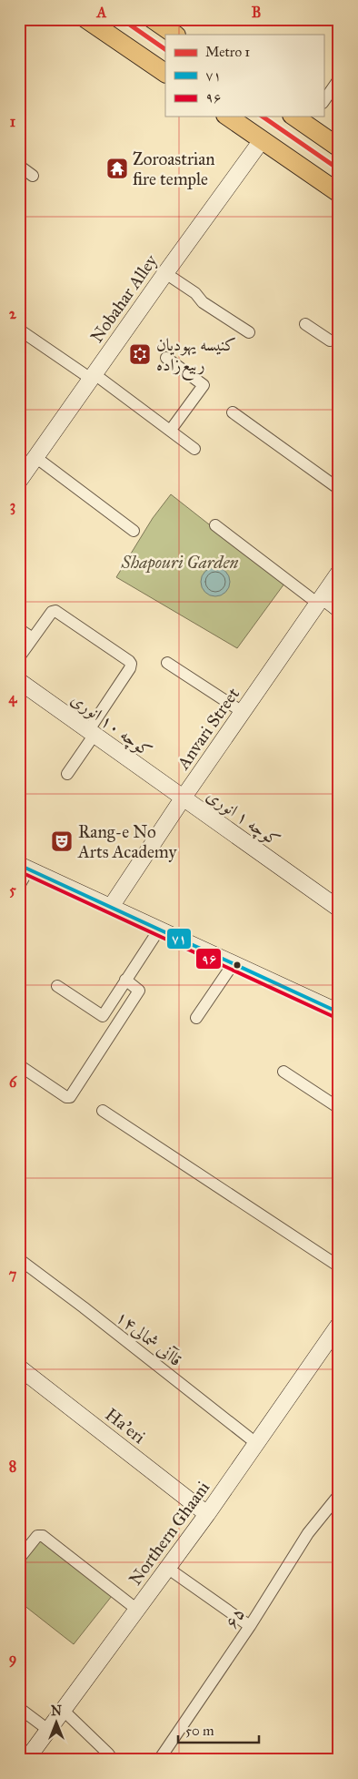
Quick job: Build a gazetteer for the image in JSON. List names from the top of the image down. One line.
{"streets":{"street":["Nobahar Alley","کوچه ۱۰ انوری","Anvari Street","کوچه ۱ انوری","قاآنی شمالی۱۴","Ha'eri","Northern Ghaani","۶۵"]},"crossings":[["کوچه ۱۰ انوری","Anvari Street"],["کوچه ۱۰ انوری","کوچه ۱ انوری"],["Anvari Street","کوچه ۱ انوری"],["قاآنی شمالی۱۴","Northern Ghaani"],["Ha'eri","Northern Ghaani"]],"parks":["Shapouri Garden"],"places":{"temple":["Zoroastrian fire temple"],"synagogue":["کنیسه یهودیان ربیع‌زاده"],"theatre":["Rang-e No Arts Academy"]},"lines":["metro line 1","transit line ۷۱","transit line ۹۶"],"legend":["Metro 1","۷۱","۹۶"],"scale_bar":"50 m","north":"top","grid":{"columns":["A","B"],"rows":["1","2","3","4","5","6","7","8","9"]}}
